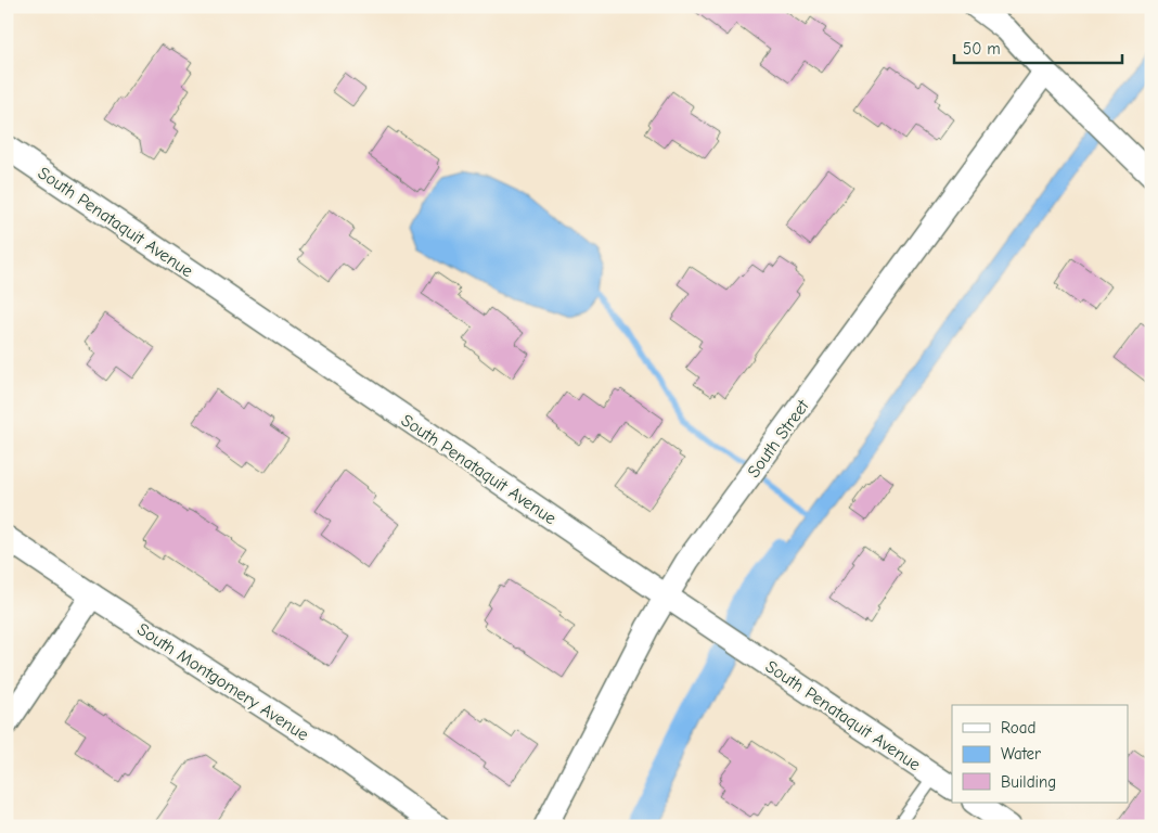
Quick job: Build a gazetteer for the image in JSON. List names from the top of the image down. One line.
{"streets":{"street":["South Penataquit Avenue","South Street","South Montgomery Avenue"]},"crossings":[["South Penataquit Avenue","South Street"]],"legend":["Road","Water","Building"],"scale_bar":"50 m"}
